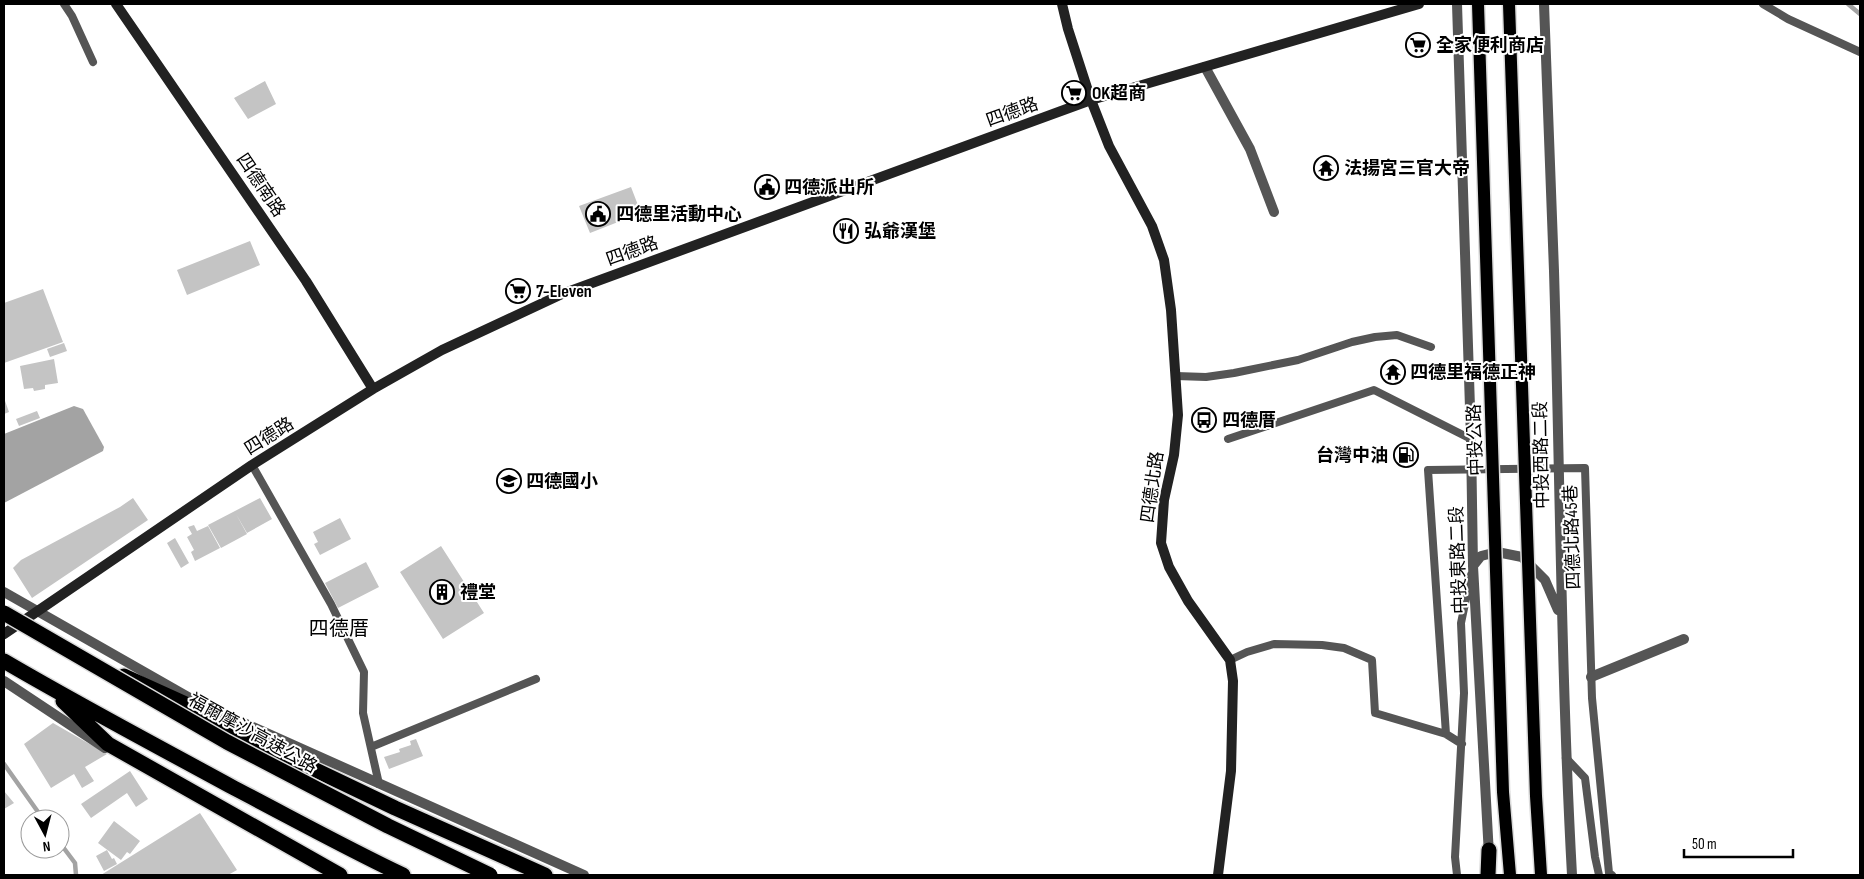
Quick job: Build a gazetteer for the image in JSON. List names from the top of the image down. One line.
{"streets":{"highway":["福爾摩沙高速公路"],"main road":["四德路","四德南路","中投公路","四德北路"],"street":["中投西路二段","中投東路二段"],"lane":["四德北路45巷"]},"crossings":[["四德路","四德南路"],["四德路","四德北路"],["中投西路二段","四德北路45巷"],["四德北路45巷","中投東路二段"]],"districts":["四德厝"],"places":{"supermarket":["全家便利商店","OK超商","7-Eleven"],"temple":["法揚宮三官大帝","四德里福德正神"],"public building":["四德派出所","四德里活動中心"],"restaurant":["弘爺漢堡"],"bus stop":["四德厝"],"fuel station":["台灣中油"],"school or university":["四德國小"],"building":["禮堂"]},"scale_bar":"50 m","north":"bottom"}
